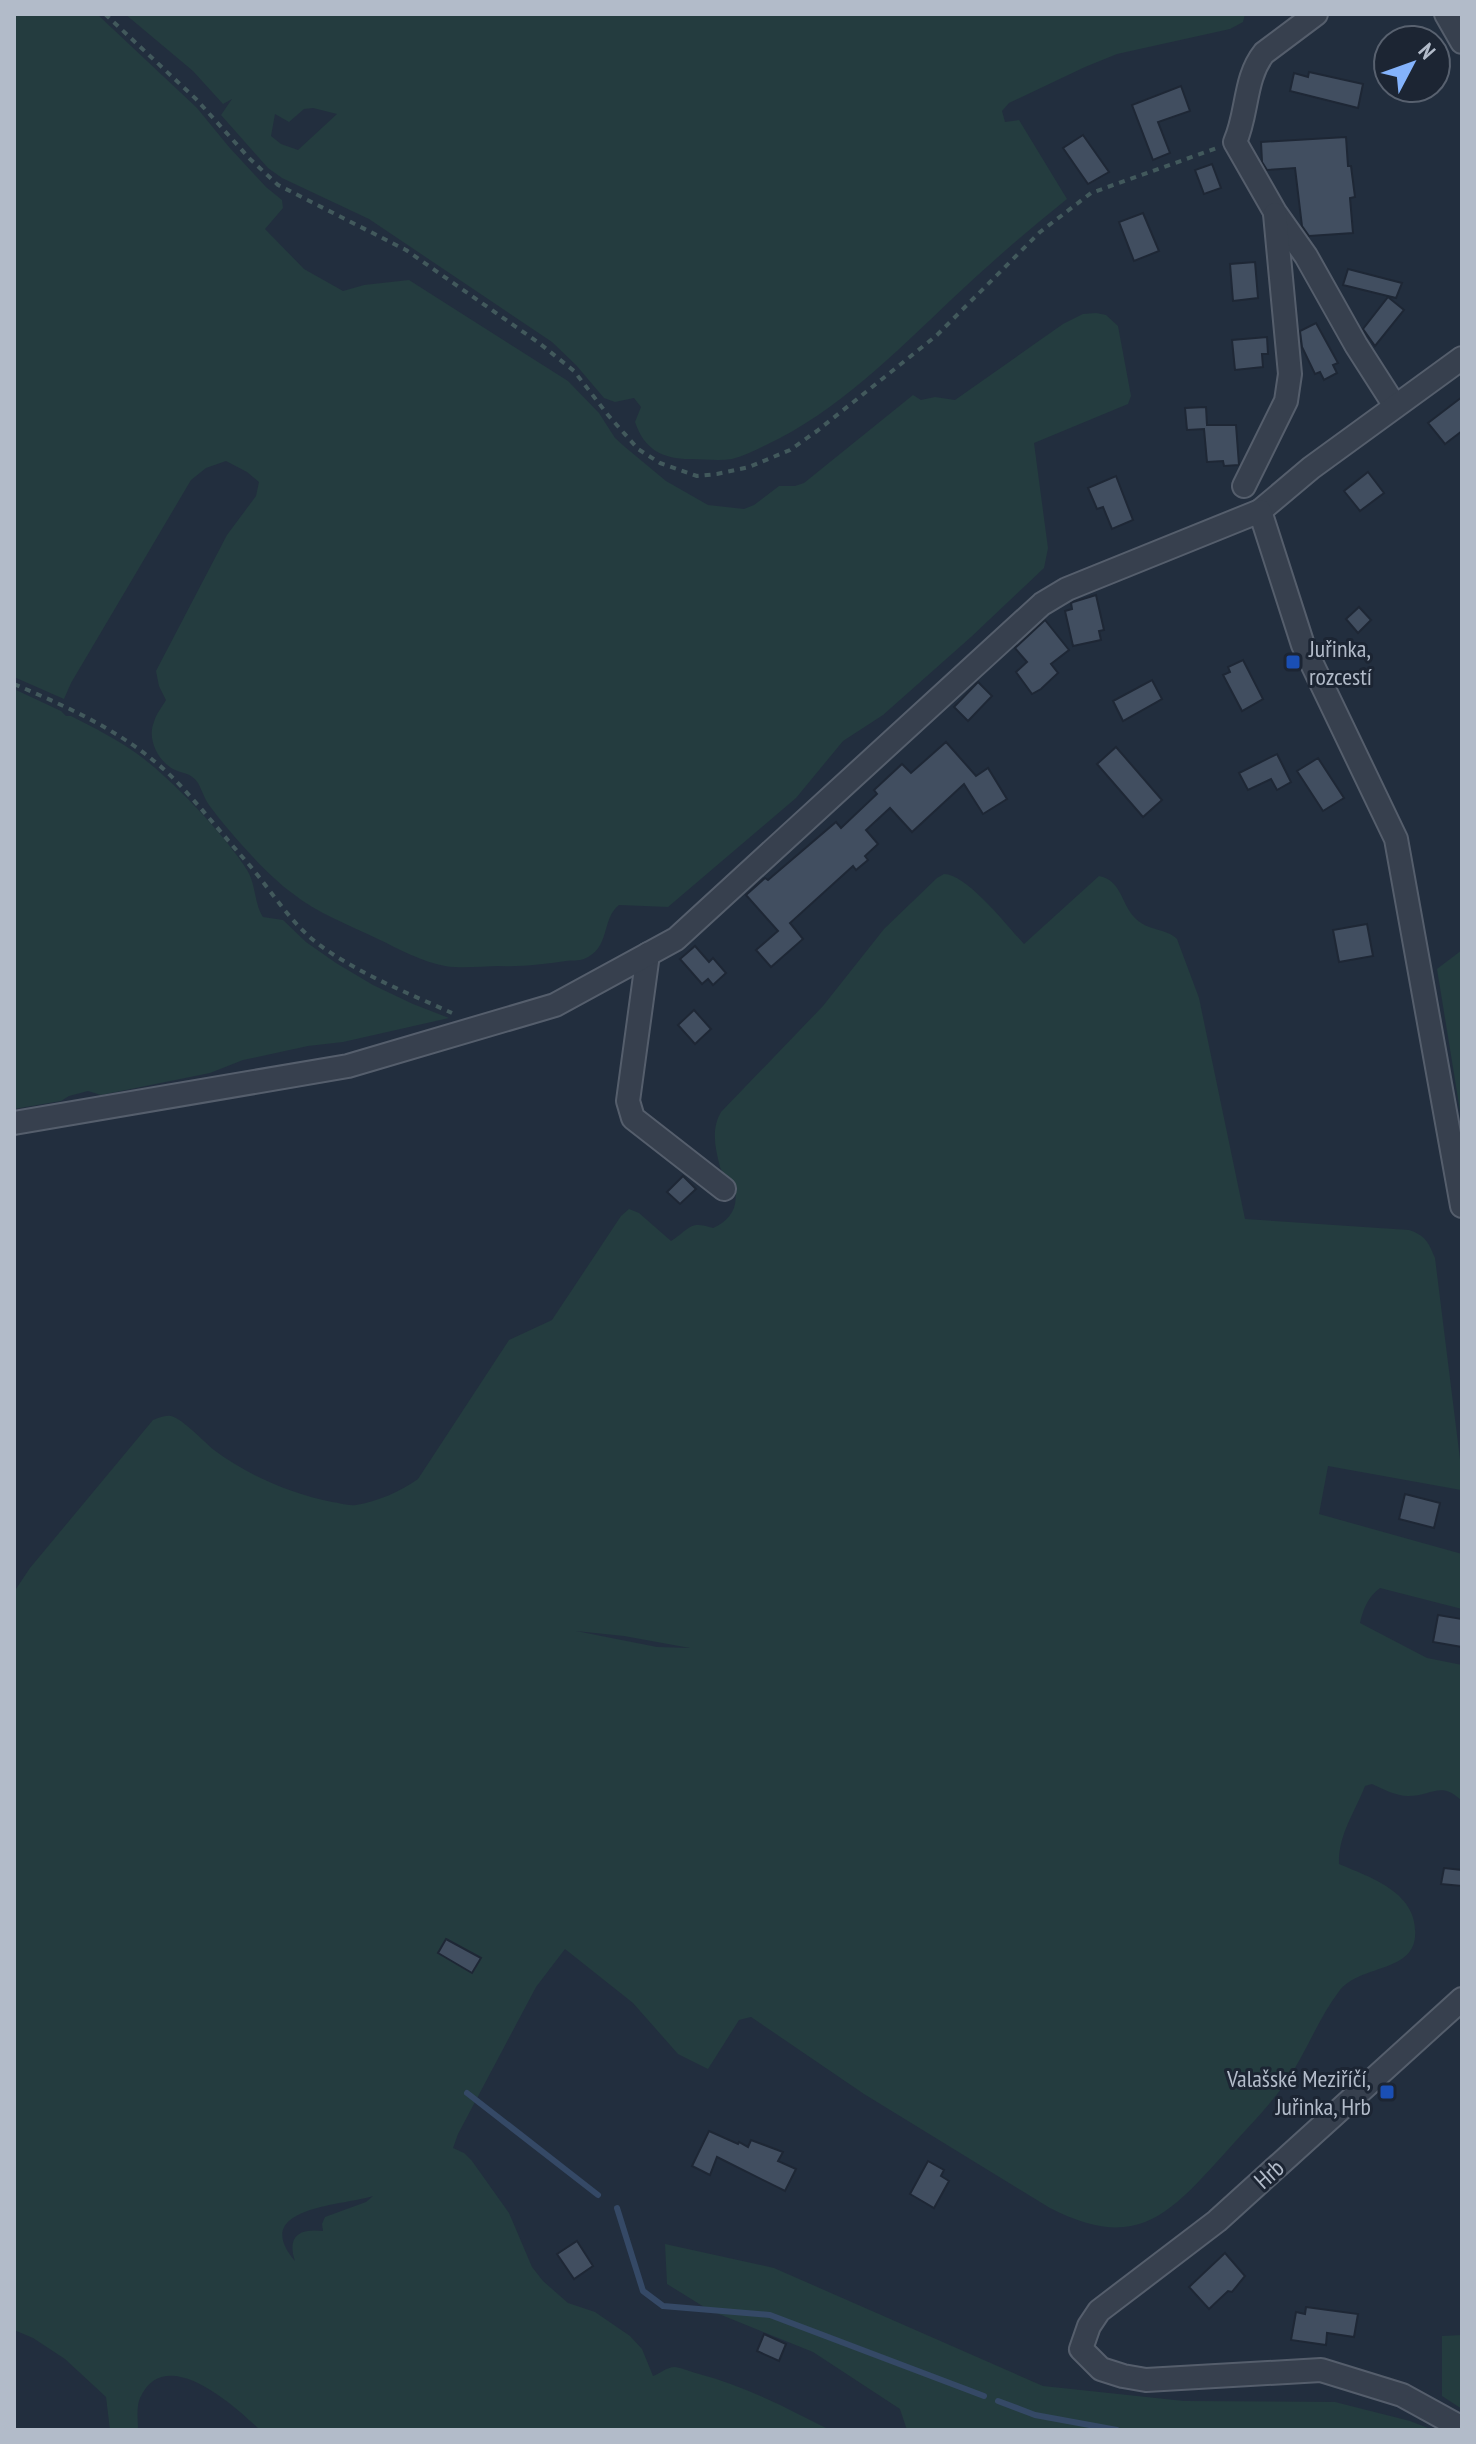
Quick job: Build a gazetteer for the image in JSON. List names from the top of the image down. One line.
{"streets":{"street":["Hrb"]},"places":{"transit":["Juřinka, rozcestí","Valašské Meziříčí, Juřinka, Hrb"]},"north":"top right"}
